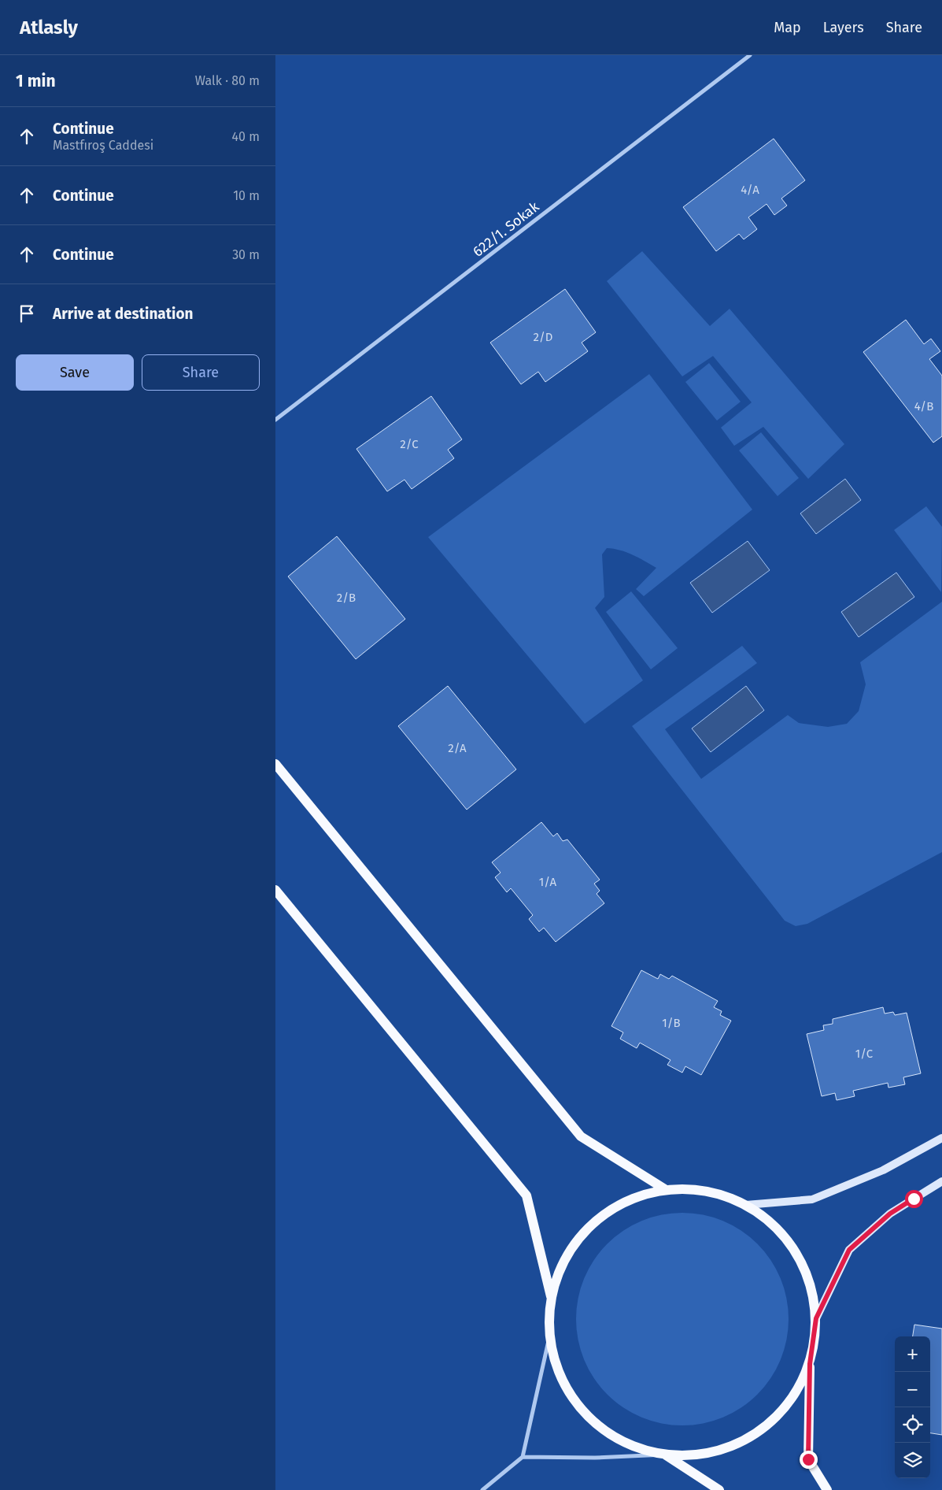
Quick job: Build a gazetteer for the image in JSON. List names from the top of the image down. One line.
{"streets":{"street":["622/1. Sokak"]},"house_numbers":["4/A","2/D","4/B","2/C","2/B","2/A","1/A","1/B","1/C"],"page":{"header":"Atlasly","nav":["Map","Layers","Share"],"heading":["1 min","Walk · 80 m"],"list":[["Continue","Mastfıroş Caddesi","40 m"],["Continue","10 m"],["Continue","30 m"],"Arrive at destination"],"buttons":["Save","Share"],"map_buttons":["+","−"]}}
